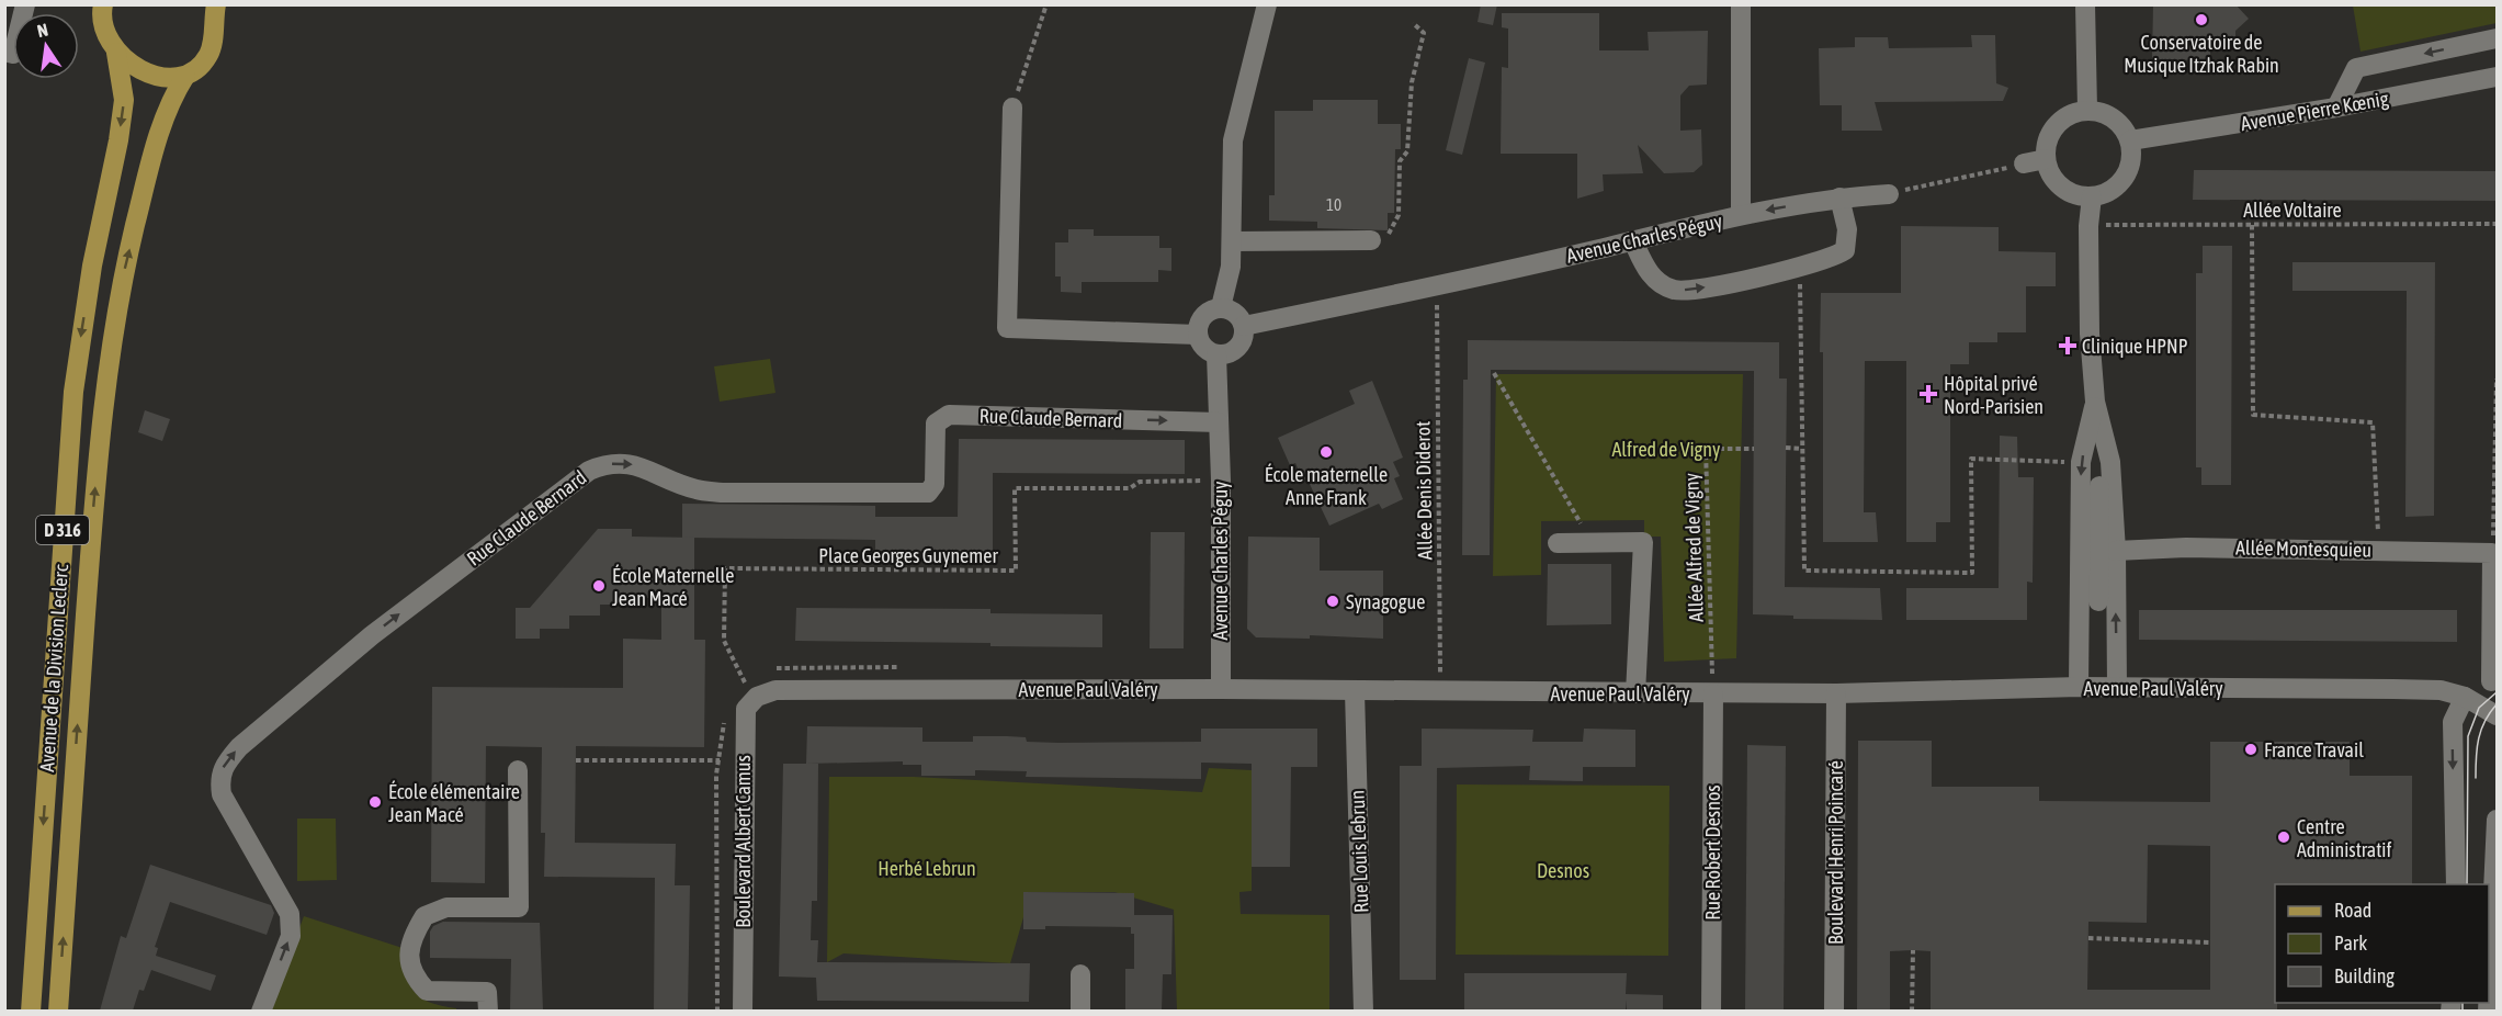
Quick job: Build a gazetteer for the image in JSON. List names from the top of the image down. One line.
{"streets":{"main road":["D 316","Avenue de la Division Leclerc"],"street":["Avenue Pierre Kœnig","Avenue Charles Péguy","Rue Claude Bernard","Allée Montesquieu","Avenue Paul Valéry","Boulevard Albert Camus","Rue Louis Lebrun","Rue Robert Desnos","Boulevard Henri Poincaré"],"path":["Allée Voltaire","Allée Denis Diderot","Allée Alfred de Vigny","Place Georges Guynemer"]},"crossings":[["Avenue Charles Péguy","Rue Claude Bernard"],["Avenue Charles Péguy","Allée Denis Diderot"],["Avenue Charles Péguy","Place Georges Guynemer"],["Avenue Charles Péguy","Avenue Paul Valéry"],["Allée Denis Diderot","Avenue Paul Valéry"],["Allée Alfred de Vigny","Avenue Paul Valéry"],["Allée Alfred de Vigny","Rue Robert Desnos"],["Place Georges Guynemer","Avenue Paul Valéry"],["Place Georges Guynemer","Boulevard Albert Camus"],["Avenue Paul Valéry","Boulevard Albert Camus"],["Avenue Paul Valéry","Rue Louis Lebrun"],["Avenue Paul Valéry","Rue Robert Desnos"],["Avenue Paul Valéry","Boulevard Henri Poincaré"]],"parks":["Alfred de Vigny","Herbé Lebrun","Desnos"],"places":{"other":["Conservatoire de Musique Itzhak Rabin","École maternelle Anne Frank","École Maternelle Jean Macé","Synagogue","France Travail","École élémentaire Jean Macé","Centre Administratif"],"health":["Clinique HPNP","Hôpital privé Nord-Parisien"]},"house_numbers":["10"],"legend":["Road","Park","Building"],"north":"top"}
